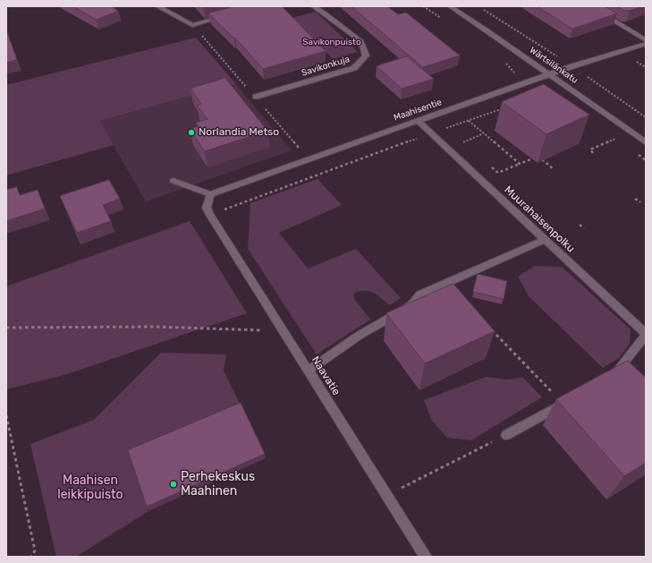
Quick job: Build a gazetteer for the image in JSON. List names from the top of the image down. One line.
{"streets":{"street":["Wärtsilänkatu","Savikonkuja","Maahisentie","Muurahaisenpolku","Naavatie"]},"crossings":[["Wärtsilänkatu","Maahisentie"],["Maahisentie","Muurahaisenpolku"]],"parks":["Savikonpuisto","Maahisen leikkipuisto"],"places":["Norlandia Metso","Perhekeskus Maahinen"]}
